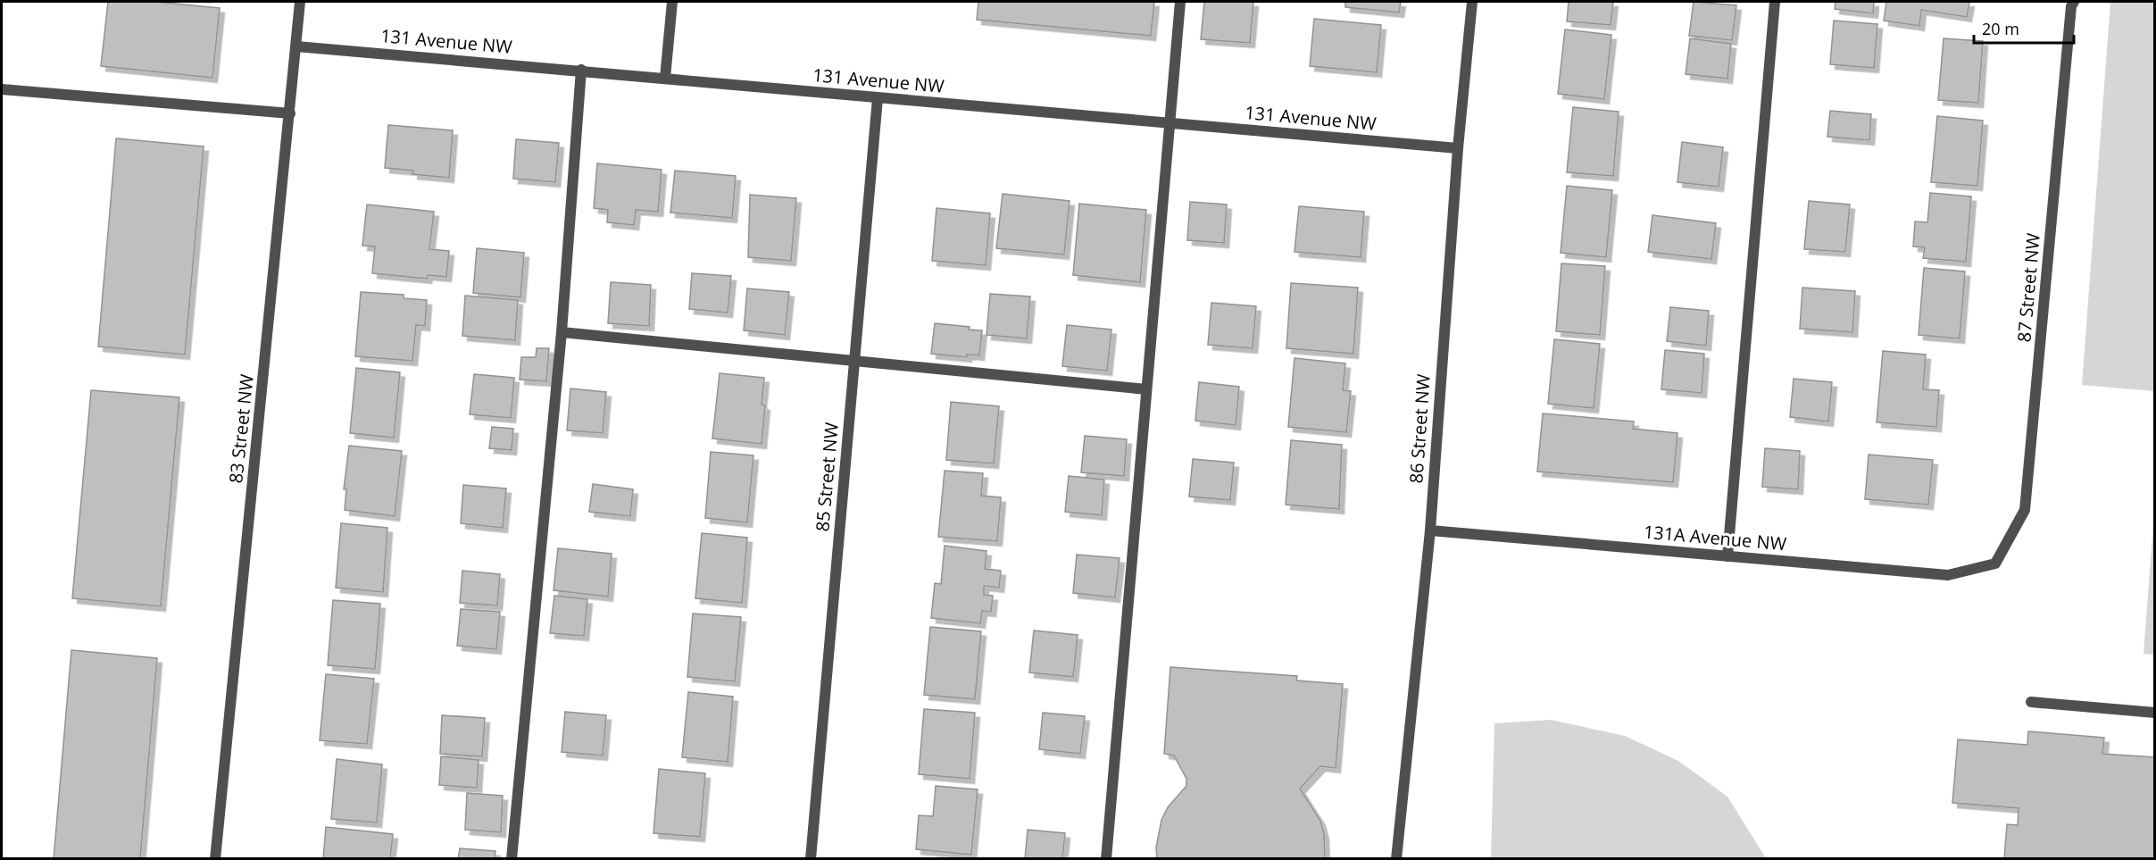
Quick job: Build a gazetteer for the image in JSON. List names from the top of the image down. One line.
{"streets":{"street":["131 Avenue NW","87 Street NW","83 Street NW","86 Street NW","85 Street NW","131A Avenue NW"]},"crossings":[["131 Avenue NW","83 Street NW"],["131 Avenue NW","86 Street NW"],["131 Avenue NW","85 Street NW"],["87 Street NW","131A Avenue NW"],["86 Street NW","131A Avenue NW"]],"scale_bar":"20 m"}
